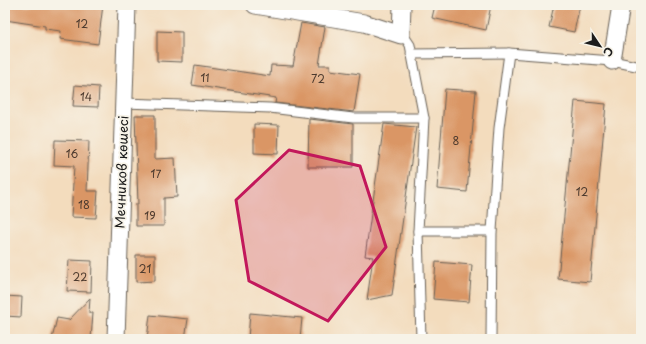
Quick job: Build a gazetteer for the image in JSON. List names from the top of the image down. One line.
{"streets":{"street":["Мечников көшесі"]},"house_numbers":["12","11","72","14","8","16","17","12","18","19","21","22"],"north":"bottom right"}
